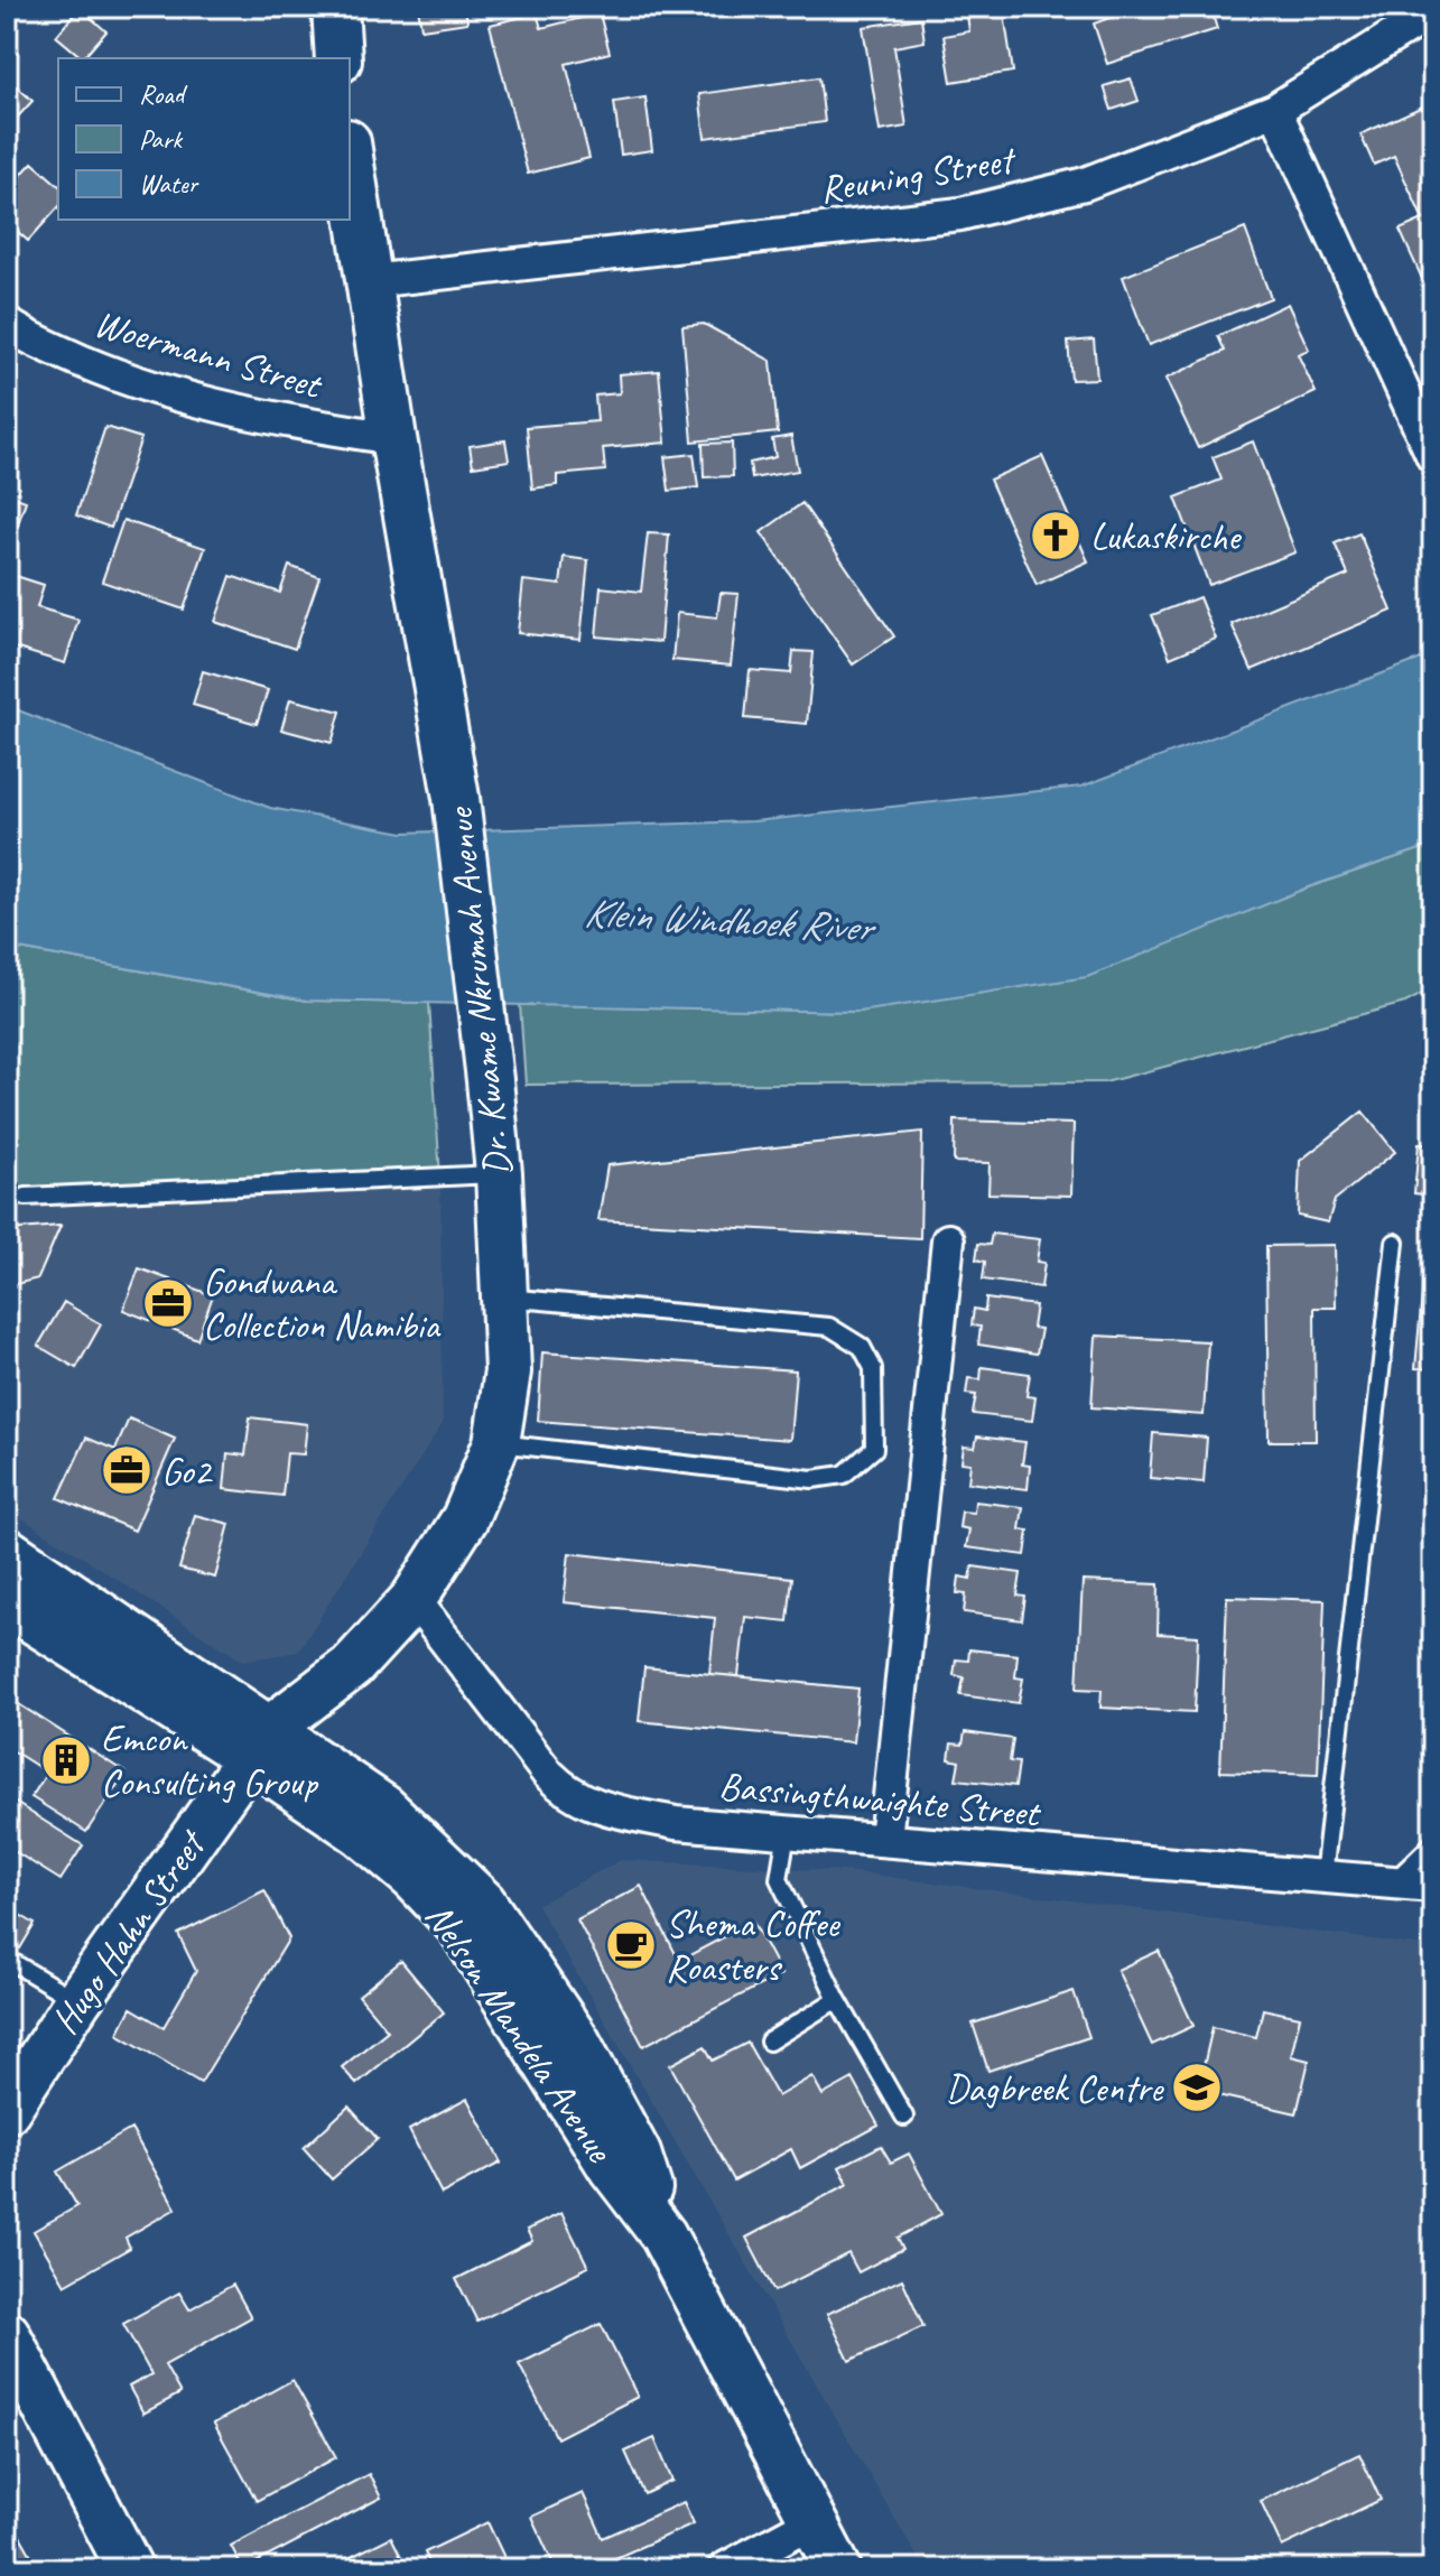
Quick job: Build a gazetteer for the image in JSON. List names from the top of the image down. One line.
{"streets":{"street":["Reuning Street","Woermann Street","Dr. Kwame Nkrumah Avenue","Bassingthwaighte Street","Hugo Hahn Street","Nelson Mandela Avenue"]},"crossings":[["Reuning Street","Dr. Kwame Nkrumah Avenue"],["Woermann Street","Dr. Kwame Nkrumah Avenue"],["Dr. Kwame Nkrumah Avenue","Bassingthwaighte Street"],["Dr. Kwame Nkrumah Avenue","Hugo Hahn Street"],["Dr. Kwame Nkrumah Avenue","Nelson Mandela Avenue"],["Hugo Hahn Street","Nelson Mandela Avenue"]],"water":["Klein Windhoek River"],"places":{"church":["Lukaskirche"],"office":["Gondwana Collection Namibia","Go2"],"building":["Emcon Consulting Group"],"cafe":["Shema Coffee Roasters"],"school or university":["Dagbreek Centre"]},"legend":["Road","Park","Water"]}
